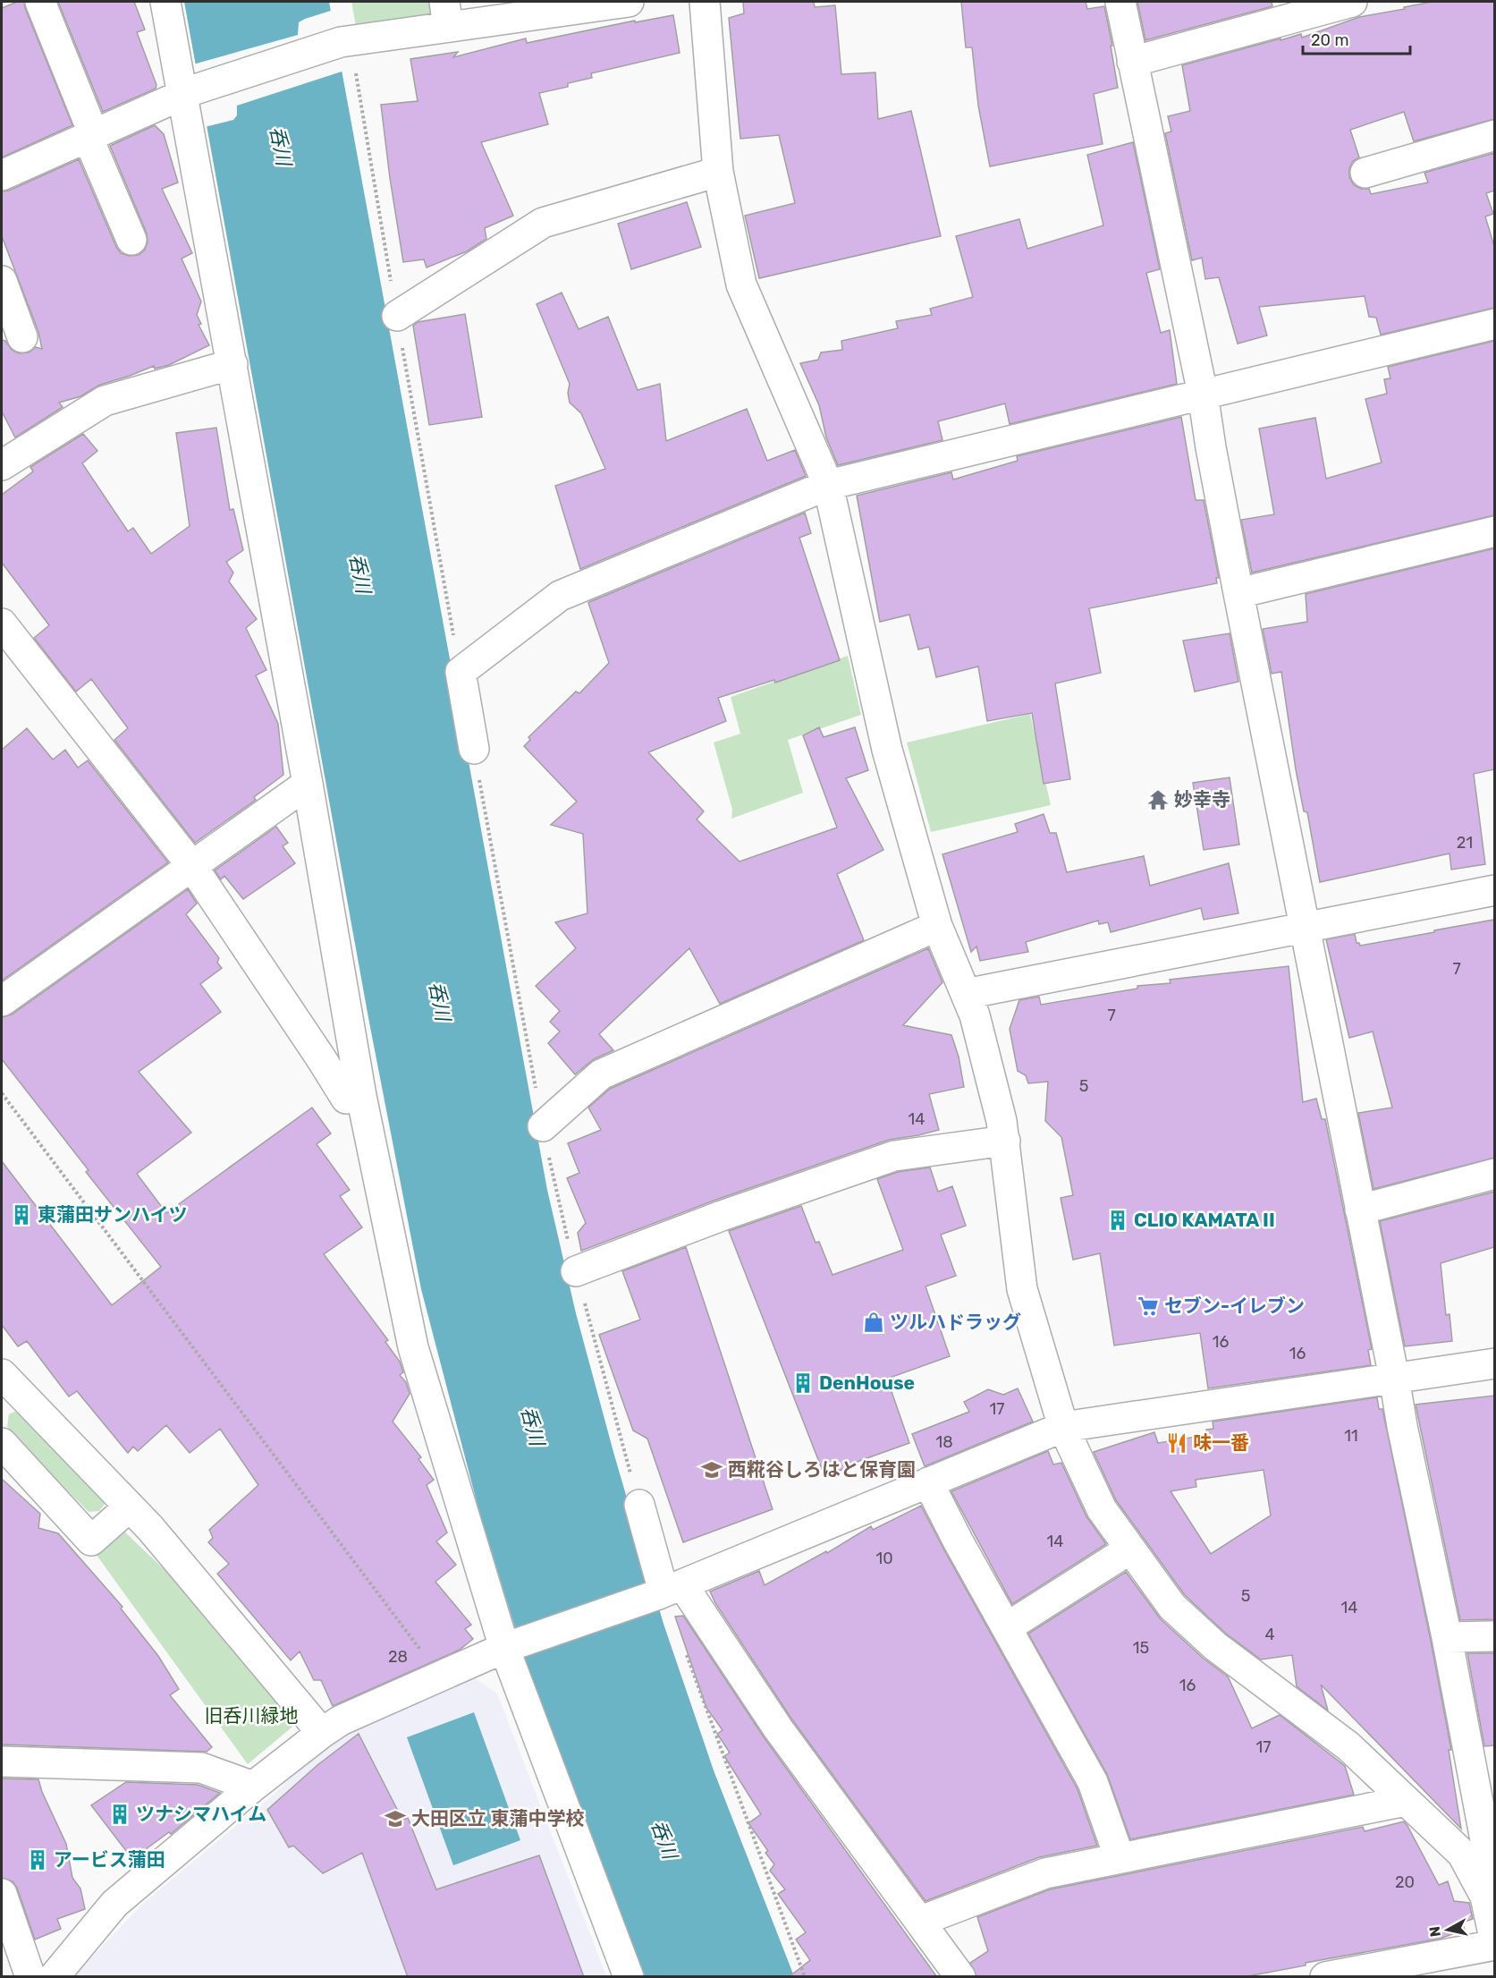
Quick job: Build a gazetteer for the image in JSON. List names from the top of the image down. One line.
{"water":["呑川"],"parks":["旧呑川緑地"],"places":{"temple":["妙幸寺"],"building":["東蒲田サンハイツ","CLIO KAMATA II","DenHouse","ツナシマハイム","アービス蒲田"],"supermarket":["セブン-イレブン"],"shop":["ツルハドラッグ"],"restaurant":["味一番"],"school or university":["西糀谷しろはと保育園","大田区立 東蒲中学校"]},"house_numbers":["21","7","7","5","14","16","16","17","11","18","14","10","5","14","4","15","28","16","17","20"],"scale_bar":"20 m","north":"left"}
